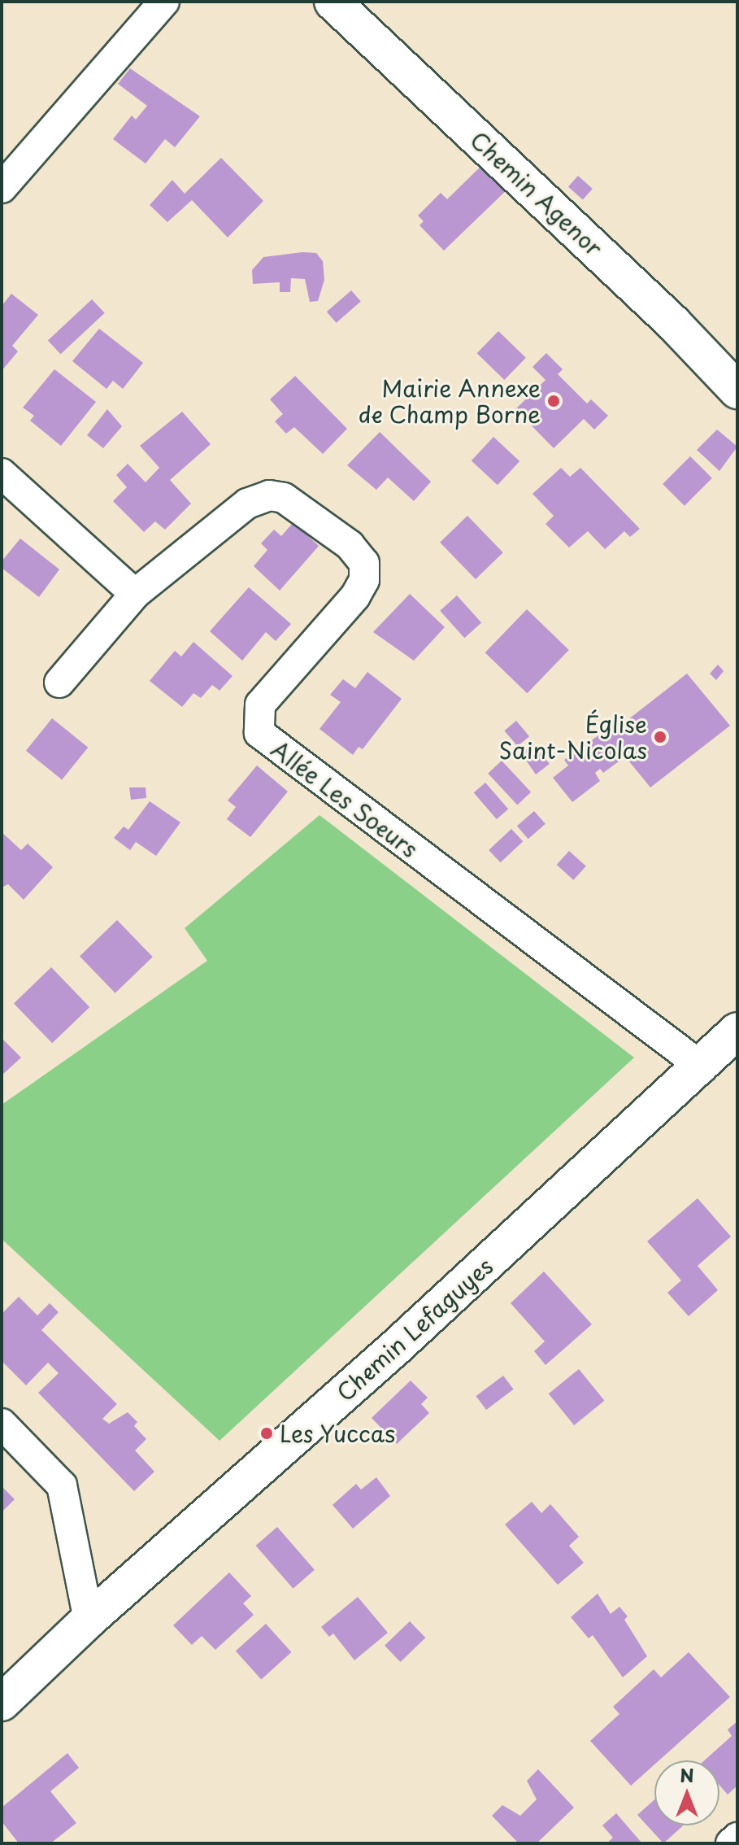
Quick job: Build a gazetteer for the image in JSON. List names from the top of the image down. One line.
{"streets":{"main road":["Chemin Agenor","Chemin Lefaguyes"],"street":["Allée Les Soeurs"]},"crossings":[["Allée Les Soeurs","Chemin Lefaguyes"]],"places":["Mairie Annexe de Champ Borne","Église Saint-Nicolas","Les Yuccas"],"north":"top"}
